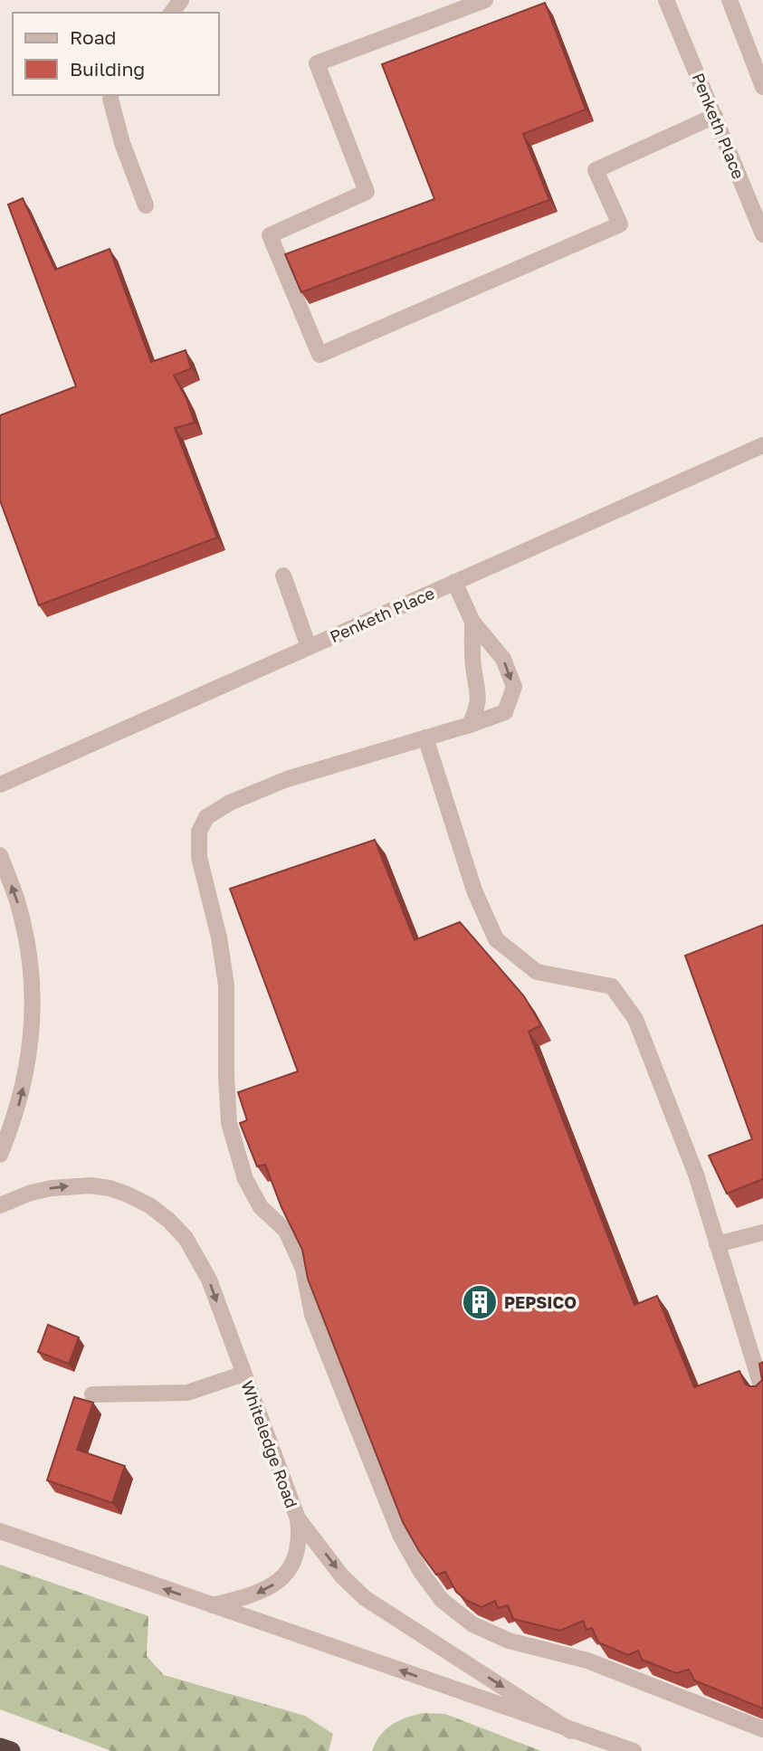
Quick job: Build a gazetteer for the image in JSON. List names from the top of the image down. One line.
{"streets":{"street":["Penketh Place","Whiteledge Road"]},"places":{"building":["PEPSICO"]},"legend":["Road","Building"]}
